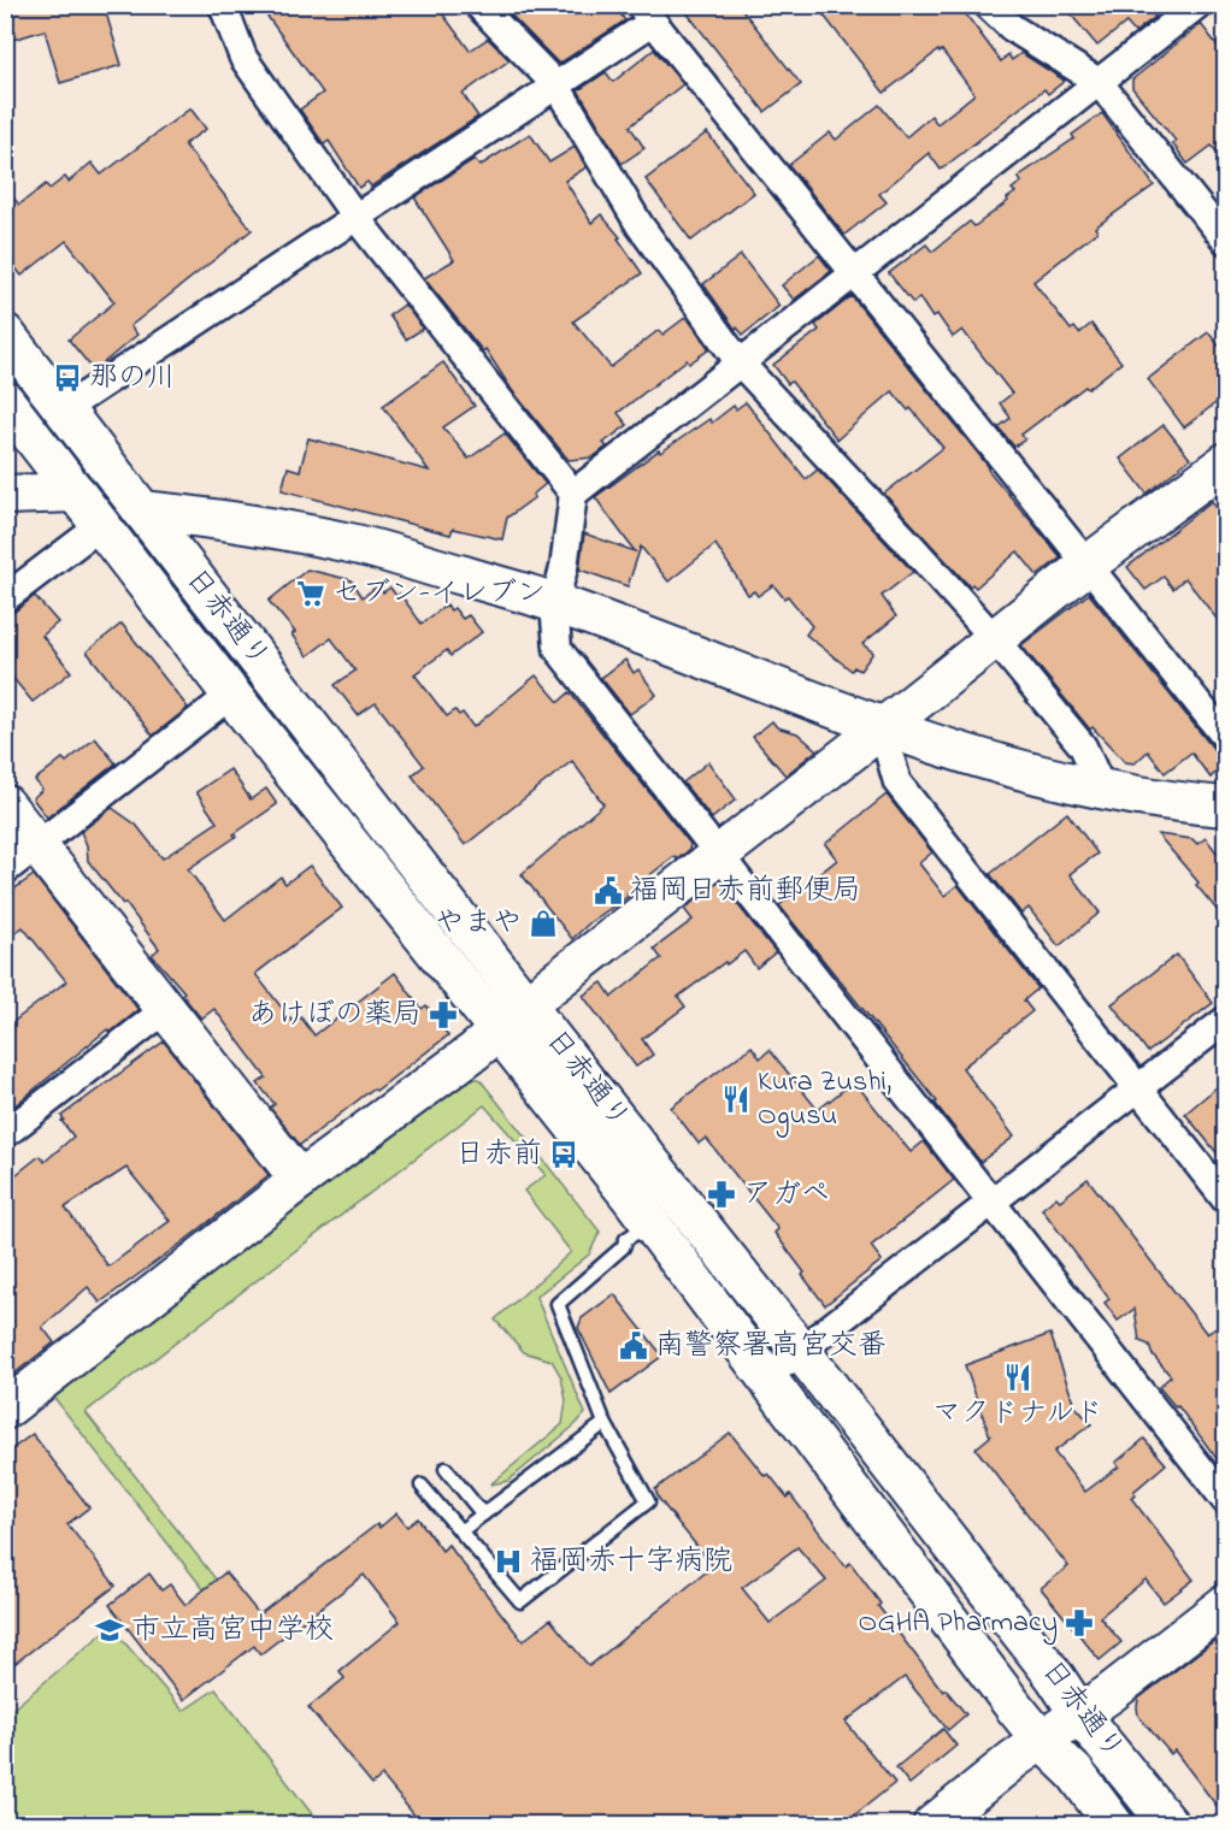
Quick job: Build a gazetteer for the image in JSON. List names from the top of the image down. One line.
{"streets":{"main road":["日赤通り"]},"places":{"bus stop":["那の川","日赤前"],"supermarket":["セブン-イレブン"],"public building":["福岡日赤前郵便局","南警察署高宮交番"],"shop":["やまや"],"pharmacy":["あけぼの薬局","アガペ","OGHA Pharmacy"],"restaurant":["Kura Zushi, Ogusu","マクドナルド"],"hospital":["福岡赤十字病院"],"school or university":["市立高宮中学校"]}}
